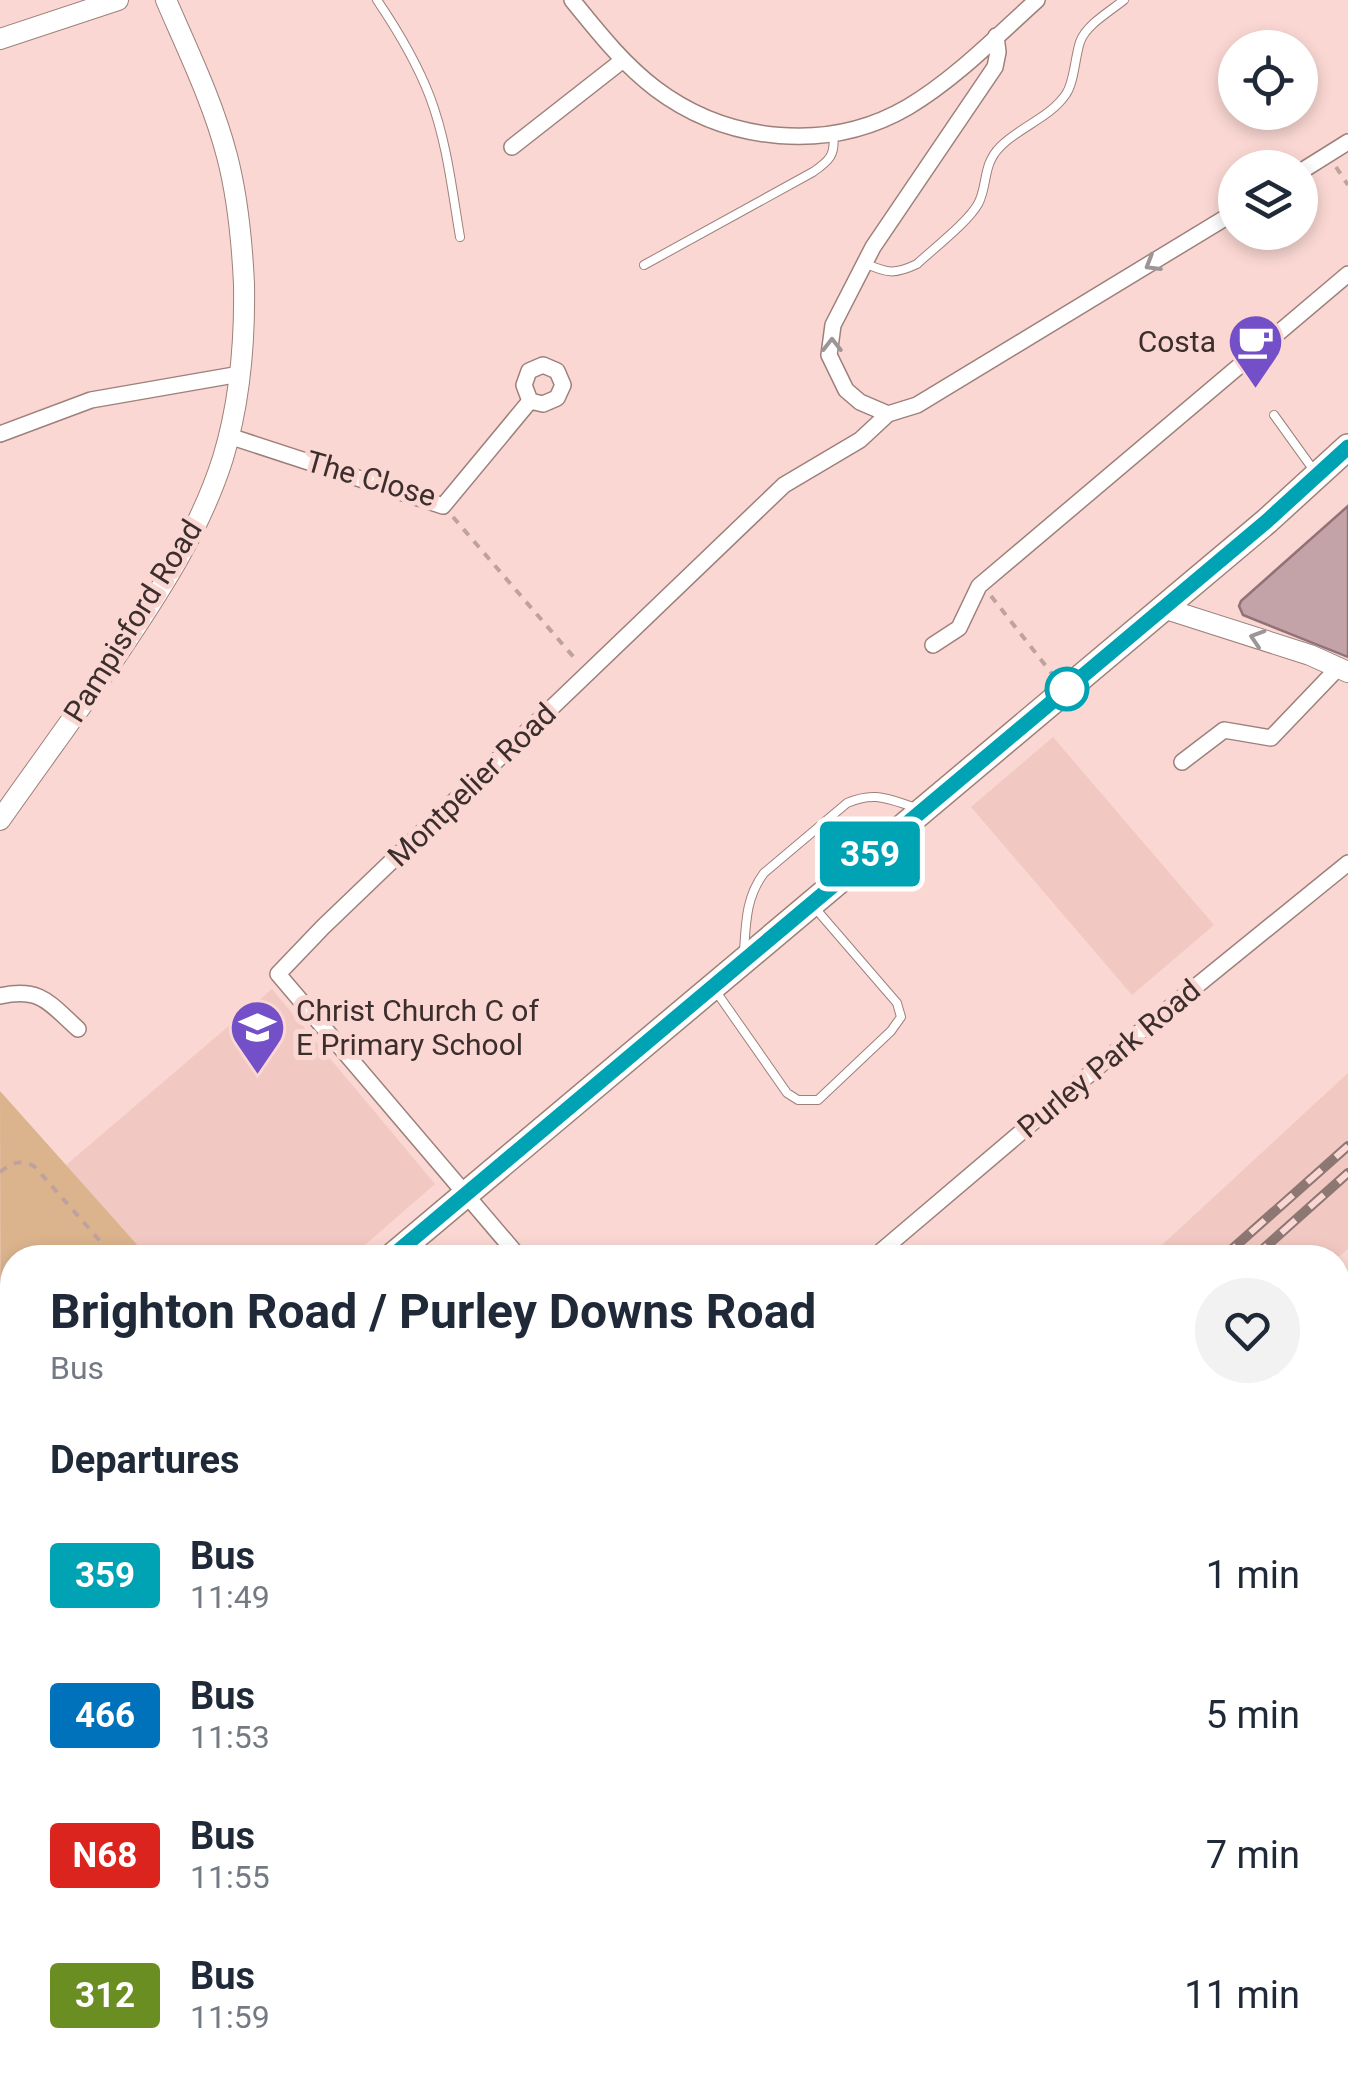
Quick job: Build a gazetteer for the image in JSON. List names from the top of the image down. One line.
{"streets":{"street":["The Close","Pampisford Road","Montpelier Road","Purley Park Road"]},"crossings":[["The Close","Pampisford Road"]],"places":{"cafe":["Costa"],"school or university":["Christ Church C of E Primary School"]},"lines":["bus line 359"],"page":{"on_map":"359","heading":[["Brighton Road / Purley Downs Road","Bus"],"Departures"],"list":[{"mark":"359","name":"Bus","note":"11:49","value":"1 min"},{"mark":"466","name":"Bus","note":"11:53","value":"5 min"},{"mark":"N68","name":"Bus","note":"11:55","value":"7 min"},{"mark":"312","name":"Bus","note":"11:59","value":"11 min"}]}}
